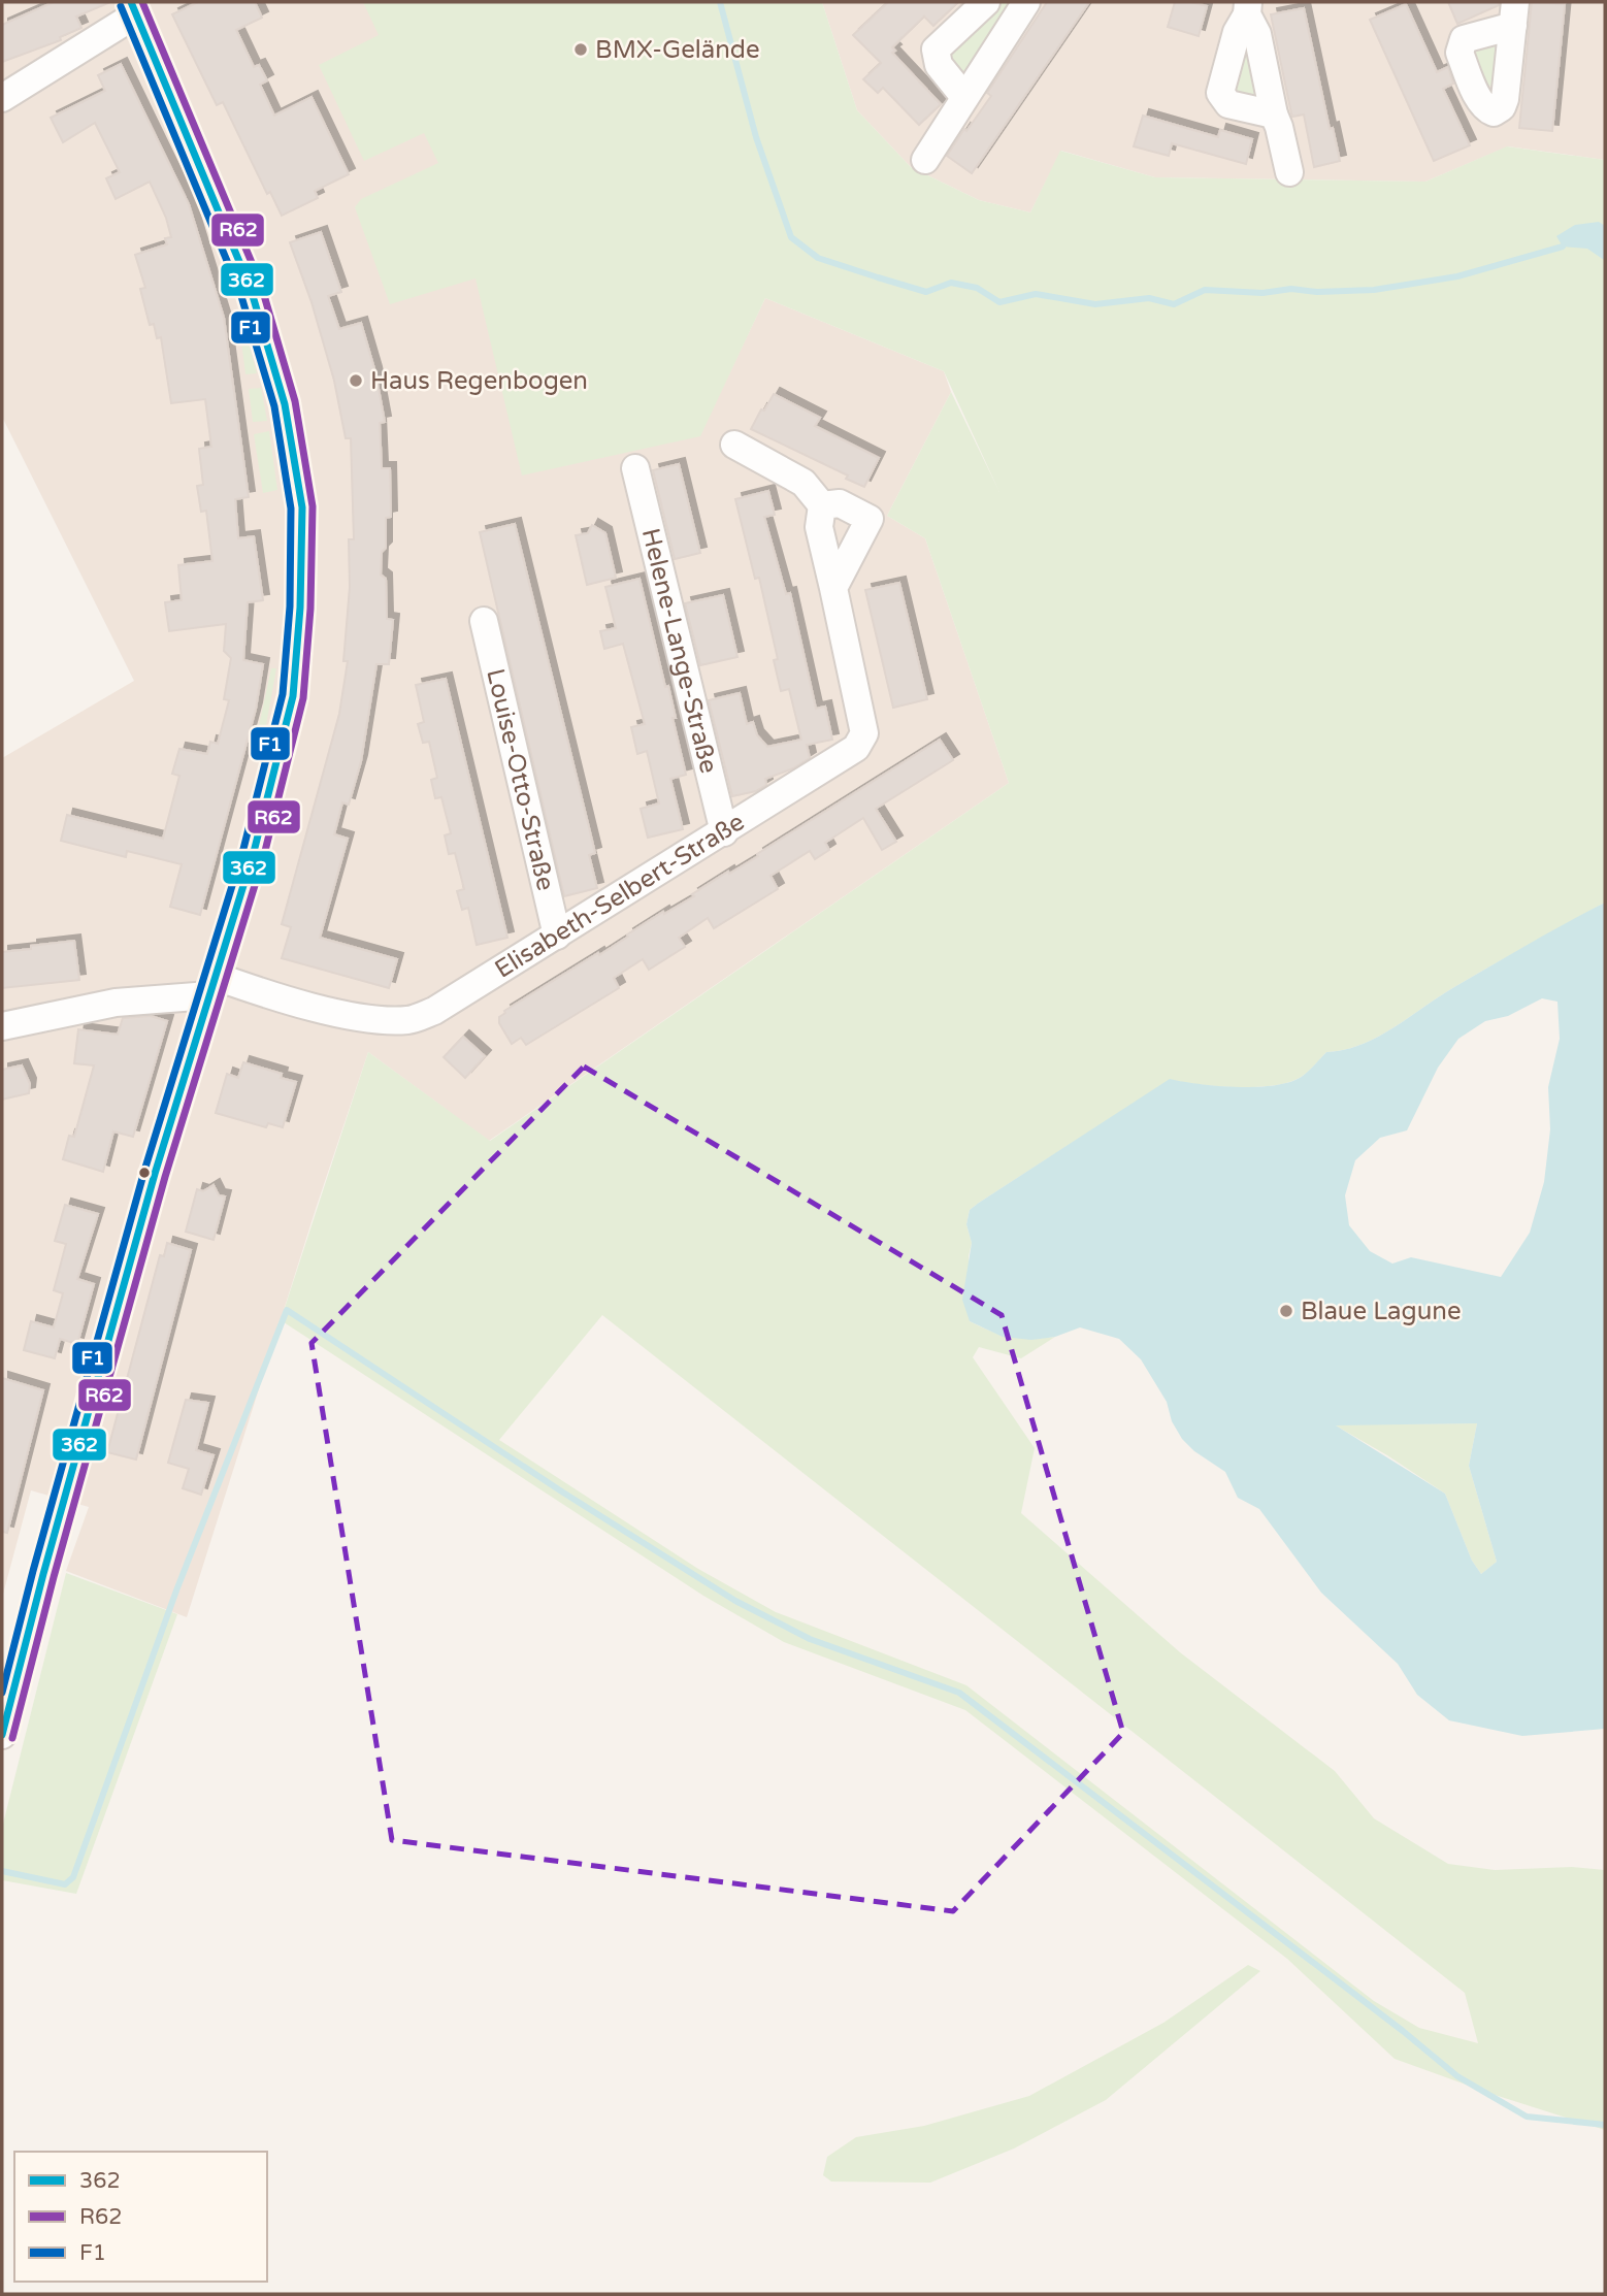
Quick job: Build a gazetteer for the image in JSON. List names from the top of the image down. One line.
{"streets":{"street":["Helene-Lange-Straße","Louise-Otto-Straße","Elisabeth-Selbert-Straße"]},"crossings":[["Helene-Lange-Straße","Elisabeth-Selbert-Straße"],["Louise-Otto-Straße","Elisabeth-Selbert-Straße"]],"places":["BMX-Gelände","Haus Regenbogen","Blaue Lagune"],"lines":["transit line 362","transit line R62","transit line F1"],"legend":["362","R62","F1"]}
